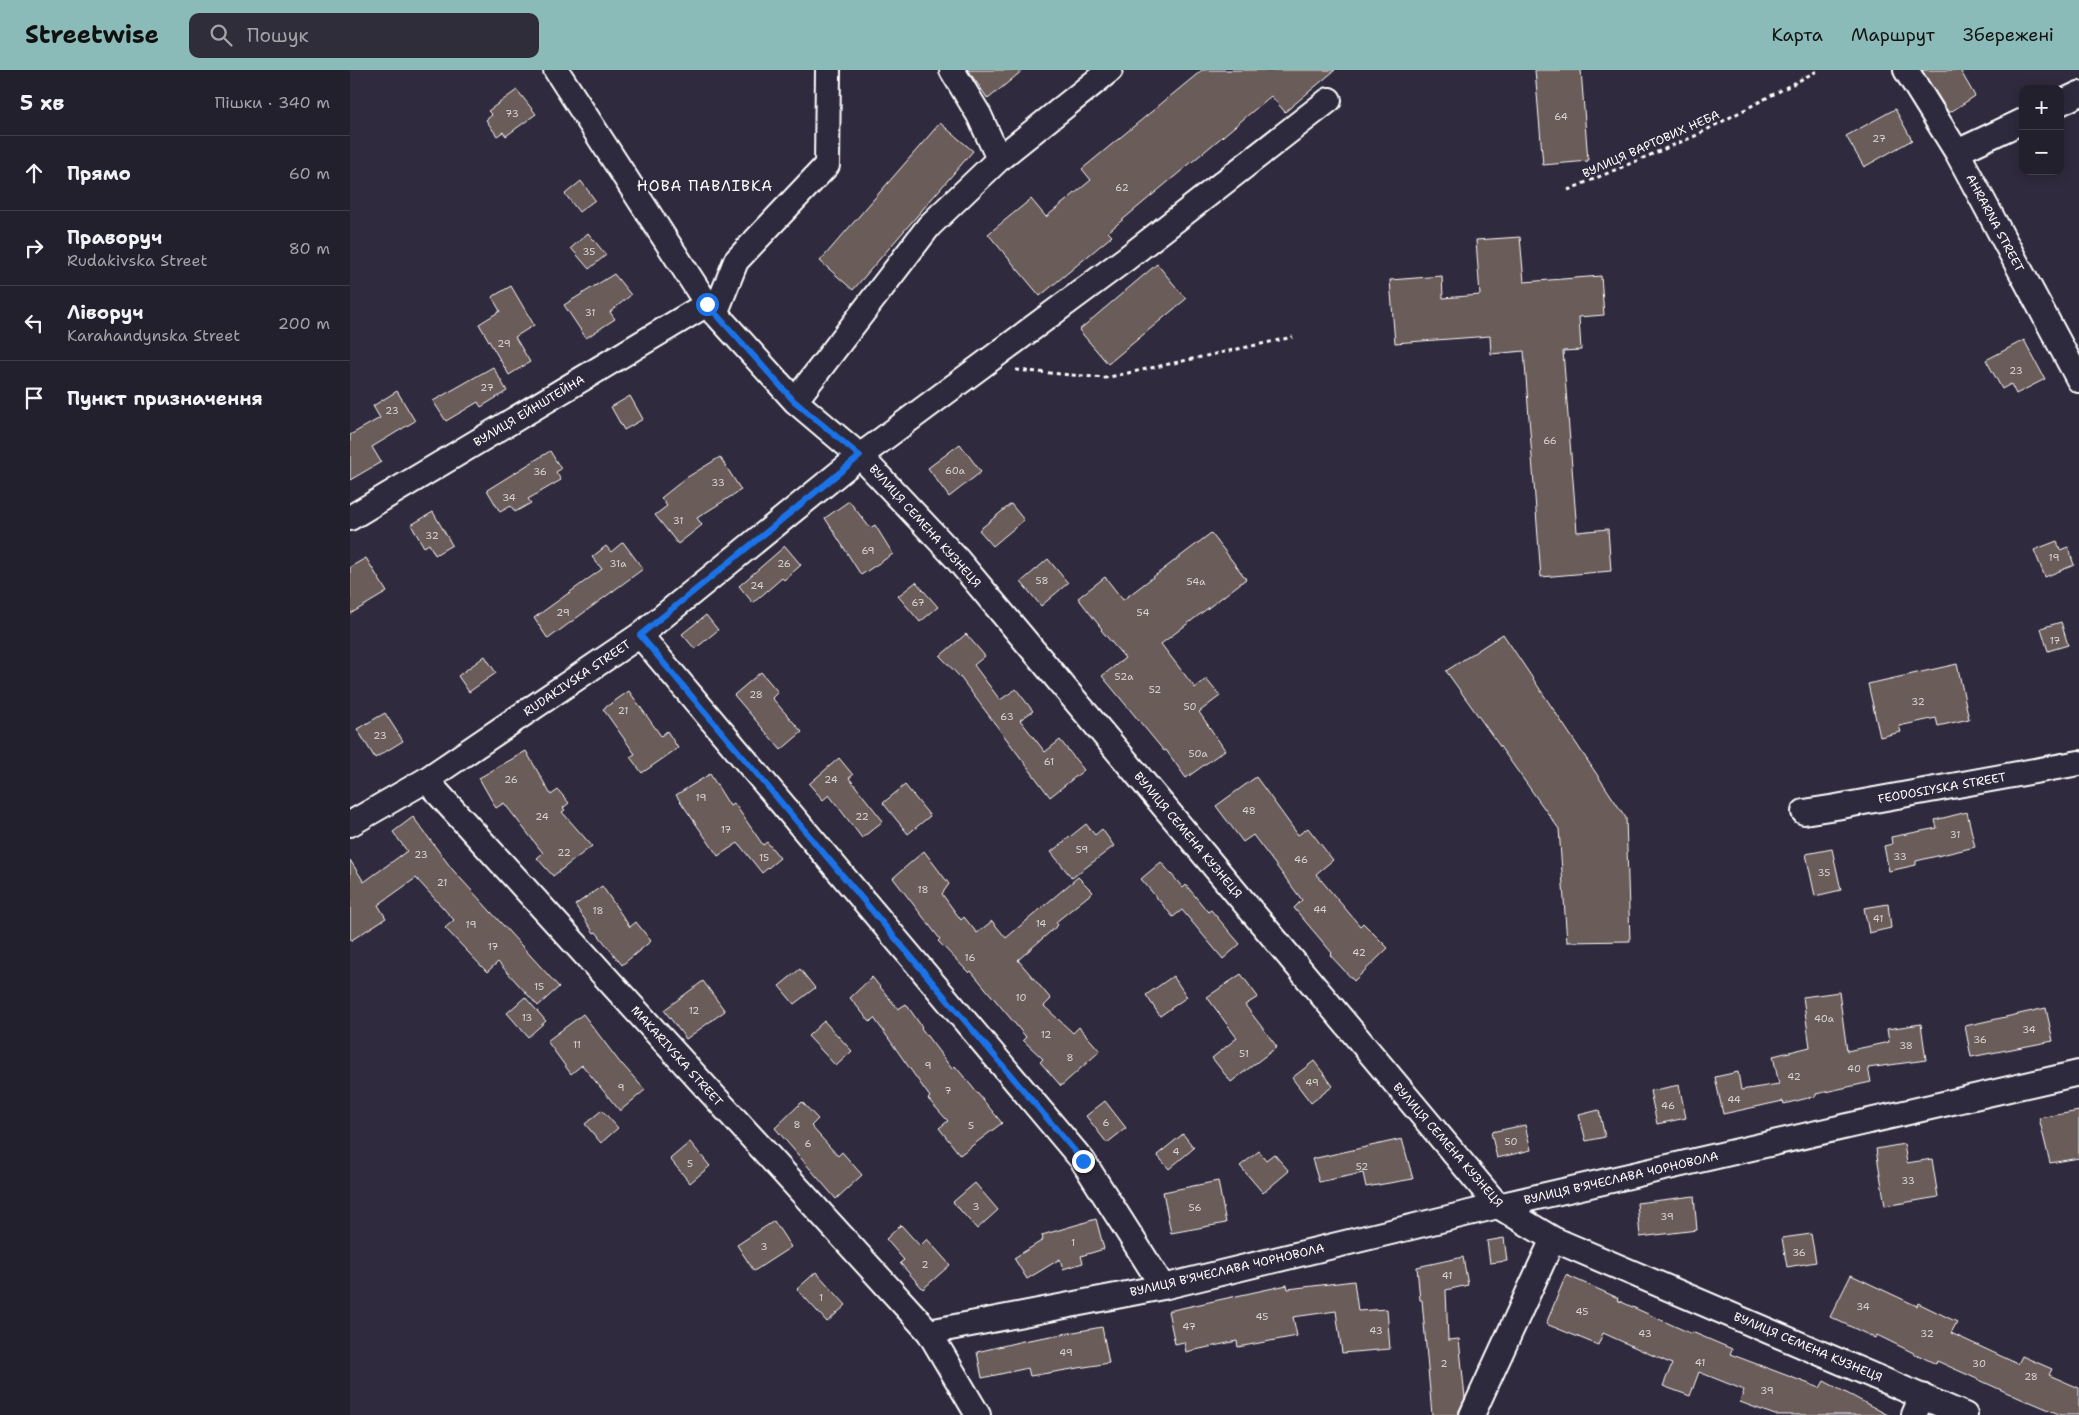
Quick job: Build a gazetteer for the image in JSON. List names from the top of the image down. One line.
{"streets":{"street":["AHRARNA STREET","ВУЛИЦЯ ЕЙНШТЕЙНА","ВУЛИЦЯ СЕМЕНА КУЗНЕЦЯ","RUDAKIVSKA STREET","FEODOSIYSKA STREET","MAKARIVSKA STREET","ВУЛИЦЯ В'ЯЧЕСЛАВА ЧОРНОВОЛА"],"path":["ВУЛИЦЯ ВАРТОВИХ НЕБА"]},"crossings":[["ВУЛИЦЯ ЕЙНШТЕЙНА","ВУЛИЦЯ СЕМЕНА КУЗНЕЦЯ"],["ВУЛИЦЯ СЕМЕНА КУЗНЕЦЯ","RUDAKIVSKA STREET"],["ВУЛИЦЯ СЕМЕНА КУЗНЕЦЯ","ВУЛИЦЯ В'ЯЧЕСЛАВА ЧОРНОВОЛА"],["RUDAKIVSKA STREET","MAKARIVSKA STREET"],["MAKARIVSKA STREET","ВУЛИЦЯ В'ЯЧЕСЛАВА ЧОРНОВОЛА"]],"districts":["НОВА ПАВЛІВКА"],"house_numbers":["73","64","27","62","35","31","29","23","27","23","66","60а","36","33","34","31","32","69","19","31а","26","58","54а","24","67","29","54","17","52а","52","28","32","50","21","63","23","50а","61","26","24","19","48","24","22","17","31","59","22","23","33","15","46","35","21","18","44","18","41","14","19","17","42","16","15","10","12","13","40а","34","12","36","11","38","51","8","9","40","42","49","9","7","44","46","6","8","5","50","6","4","5","52","33","3","56","39","1","3","36","2","41","1","34","45","45","47","43","43","32","49","41","2","30","28","39"],"page":{"header":"Streetwise","search":"Пошук","nav":["Карта","Маршрут","Збережені"],"heading":["5 хв","Пішки · 340 m"],"map_buttons":["+","−"],"list":[["Прямо","60 m"],["Праворуч","Rudakivska Street","80 m"],["Ліворуч","Karahandynska Street","200 m"],"Пункт призначення"]}}
